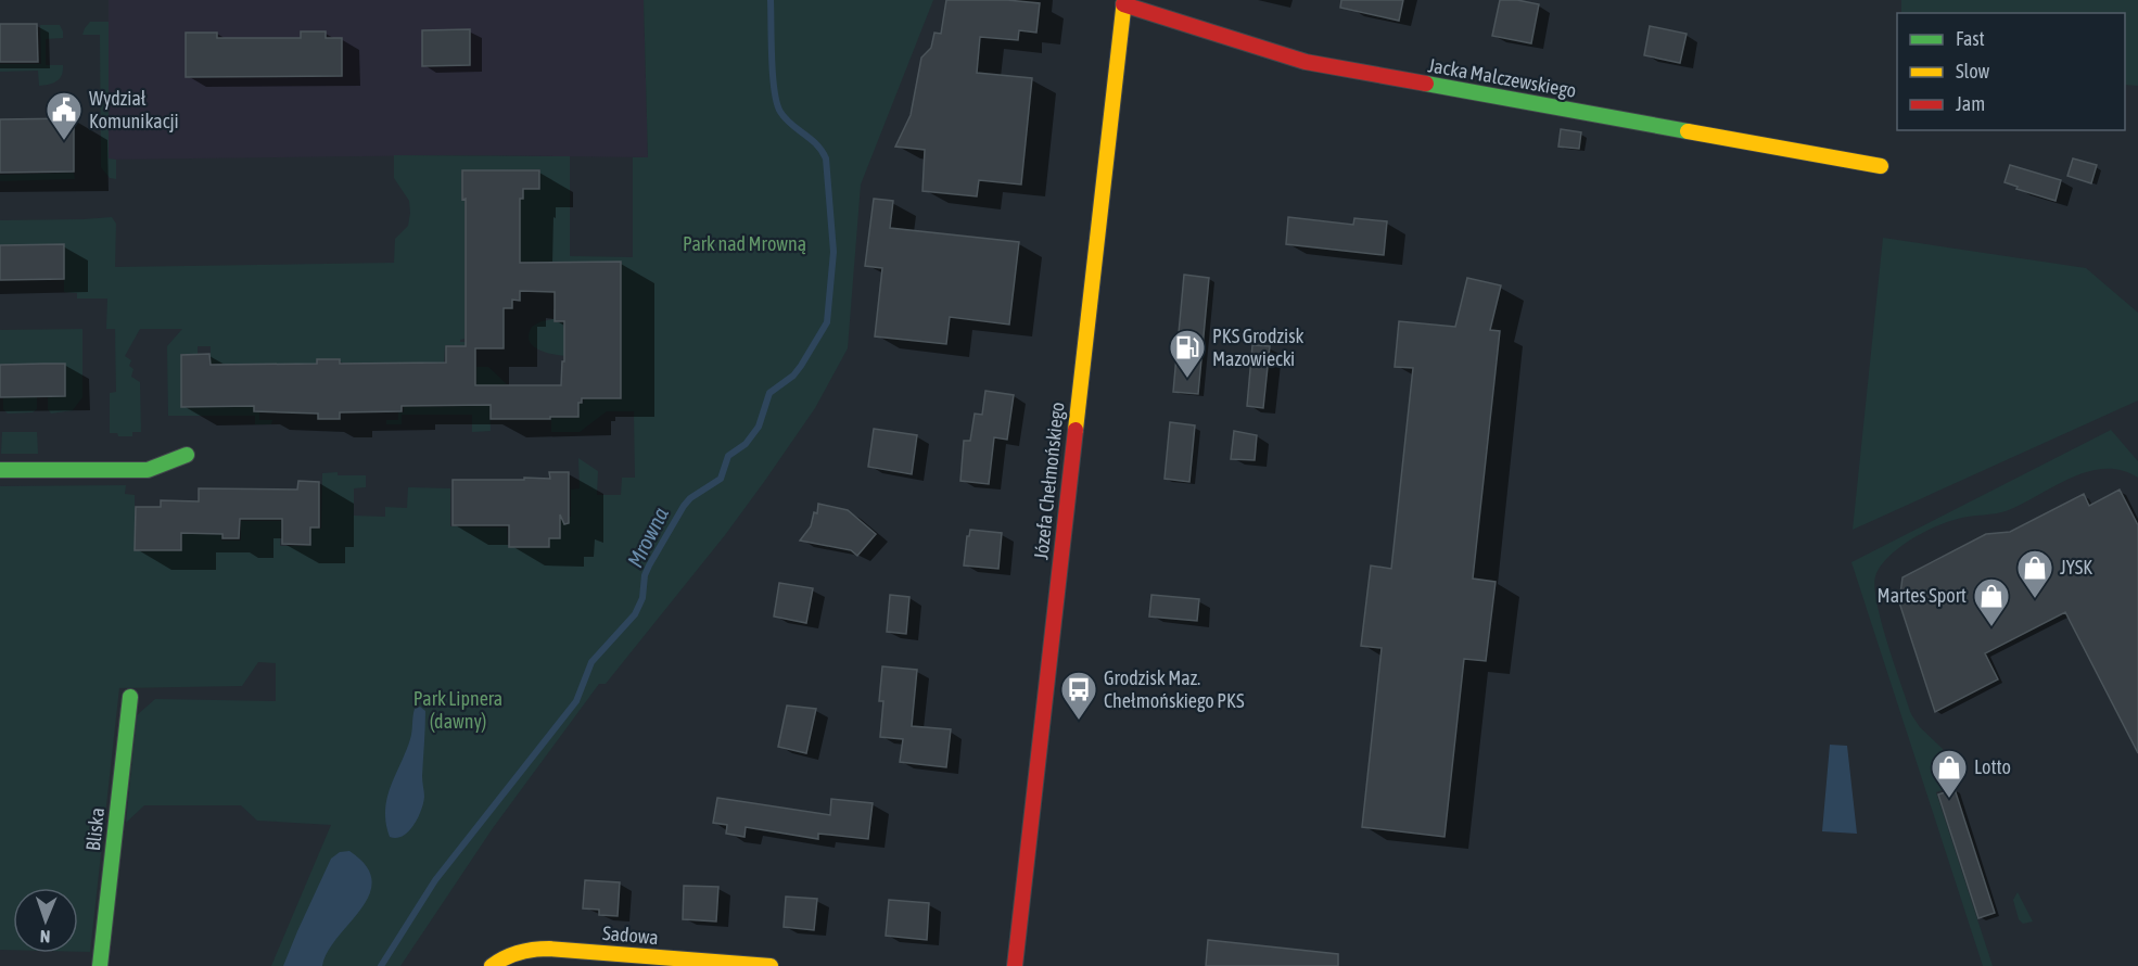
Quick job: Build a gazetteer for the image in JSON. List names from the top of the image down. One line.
{"streets":{"street":["Jacka Malczewskiego","Józefa Chełmońskiego","Bliska","Sadowa"]},"crossings":[["Jacka Malczewskiego","Józefa Chełmońskiego"]],"water":["Mrowna"],"parks":["Park nad Mrowną","Park Lipnera (dawny)"],"places":{"public building":["Wydział Komunikacji"],"fuel station":["PKS Grodzisk Mazowiecki"],"shop":["JYSK","Martes Sport","Lotto"],"bus stop":["Grodzisk Maz. Chełmońskiego PKS"]},"legend":["Fast","Slow","Jam"],"north":"bottom"}
